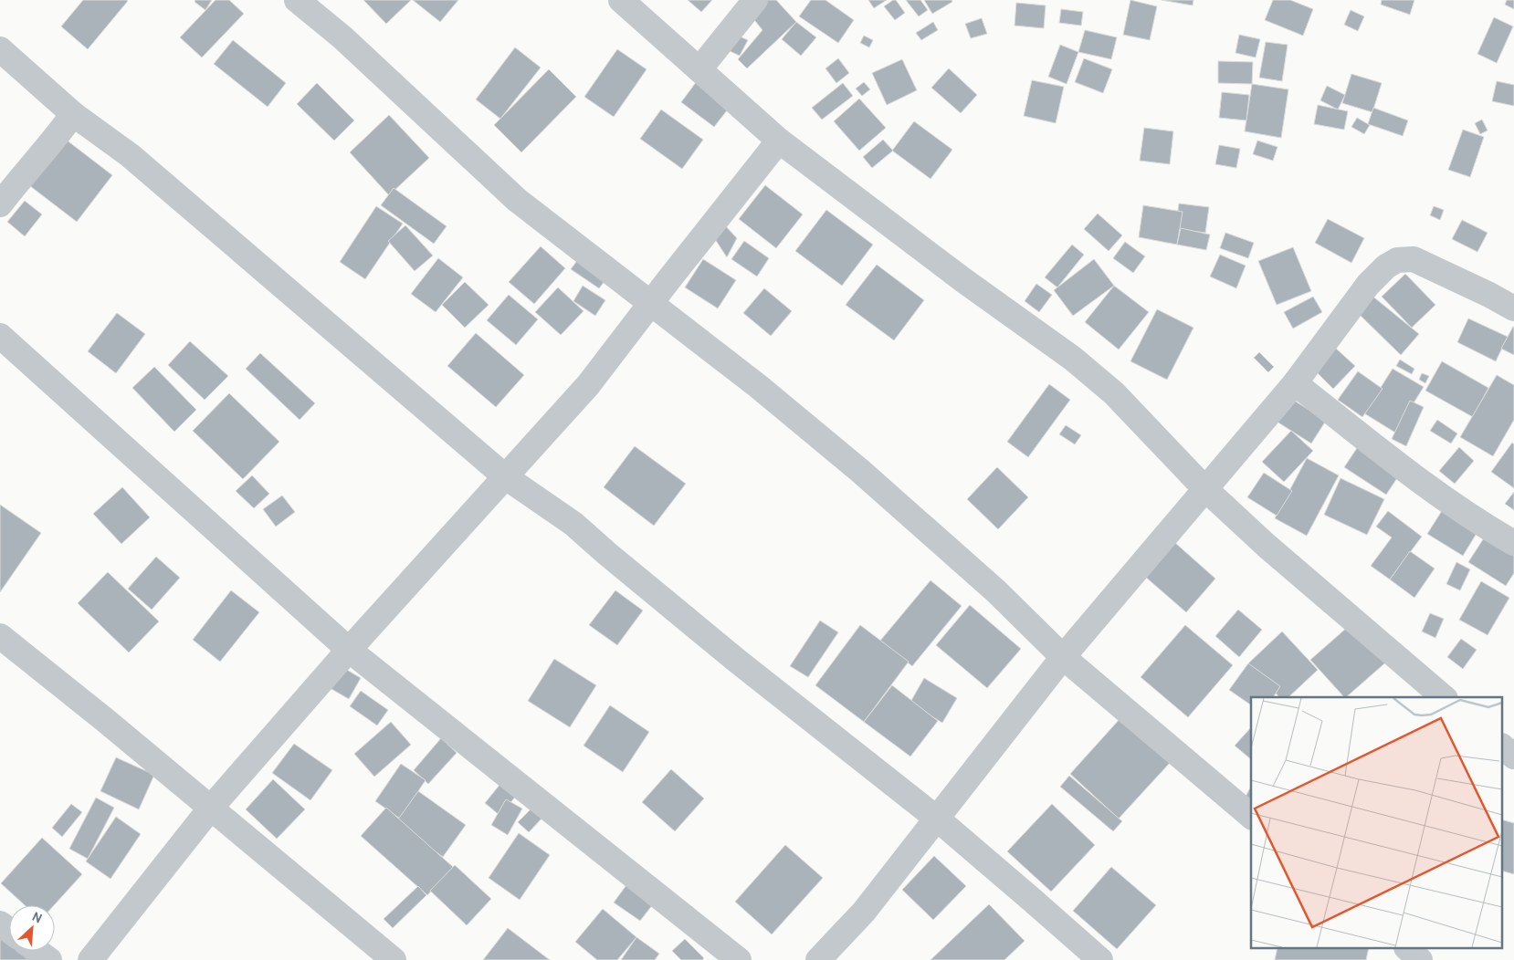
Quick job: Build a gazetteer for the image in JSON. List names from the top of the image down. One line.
{"north":"top right"}
